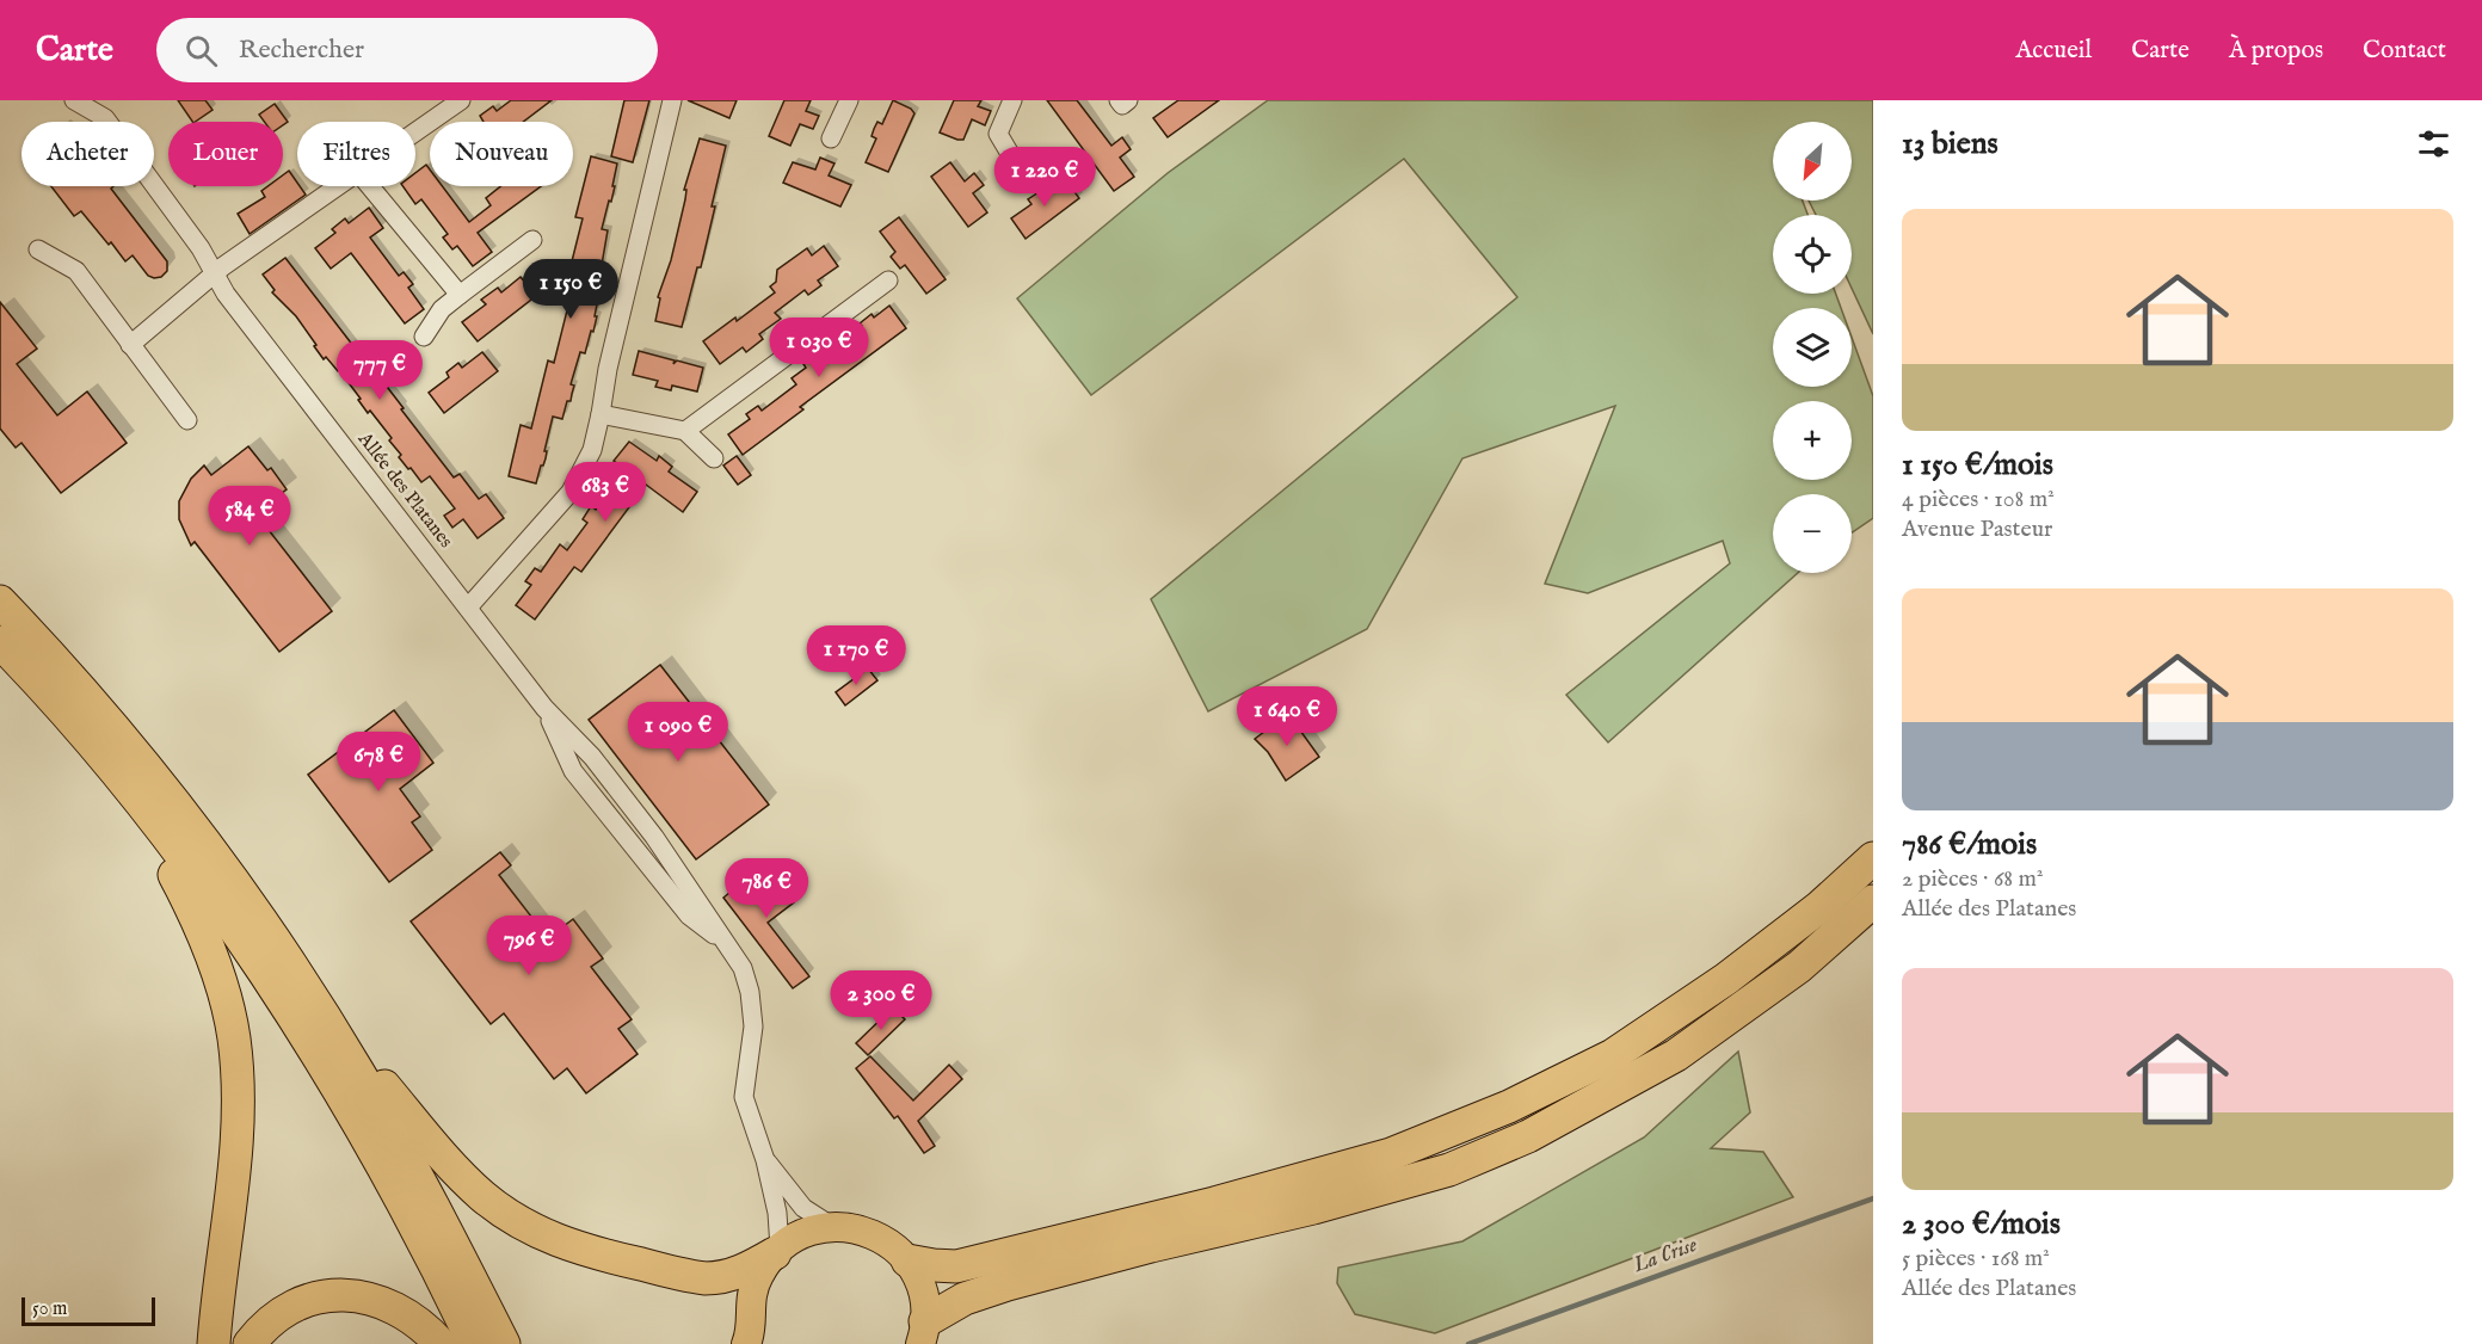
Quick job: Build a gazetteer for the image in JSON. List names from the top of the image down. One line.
{"streets":{"street":["Allée des Platanes"]},"water":["La Crise"],"scale_bar":"50 m","north":"bottom left","page":{"header":"Carte","search":"Rechercher","nav":["Accueil","Carte","À propos","Contact"],"heading":"13 biens","map_buttons":["+","−"],"chip":["Acheter","Louer","Filtres","Nouveau"],"price":["1 220 €","1 150 €","1 030 €","777 €","683 €","584 €","1 170 €","1 640 €","1 090 €","678 €","786 €","796 €","2 300 €"],"list":[{"name":"1 150 €/mois","note":"4 pièces · 108 m² · Avenue Pasteur"},{"name":"786 €/mois","note":"2 pièces · 68 m² · Allée des Platanes"},{"name":"2 300 €/mois","note":"5 pièces · 168 m² · Allée des Platanes"}],"scale":"50 m"}}
